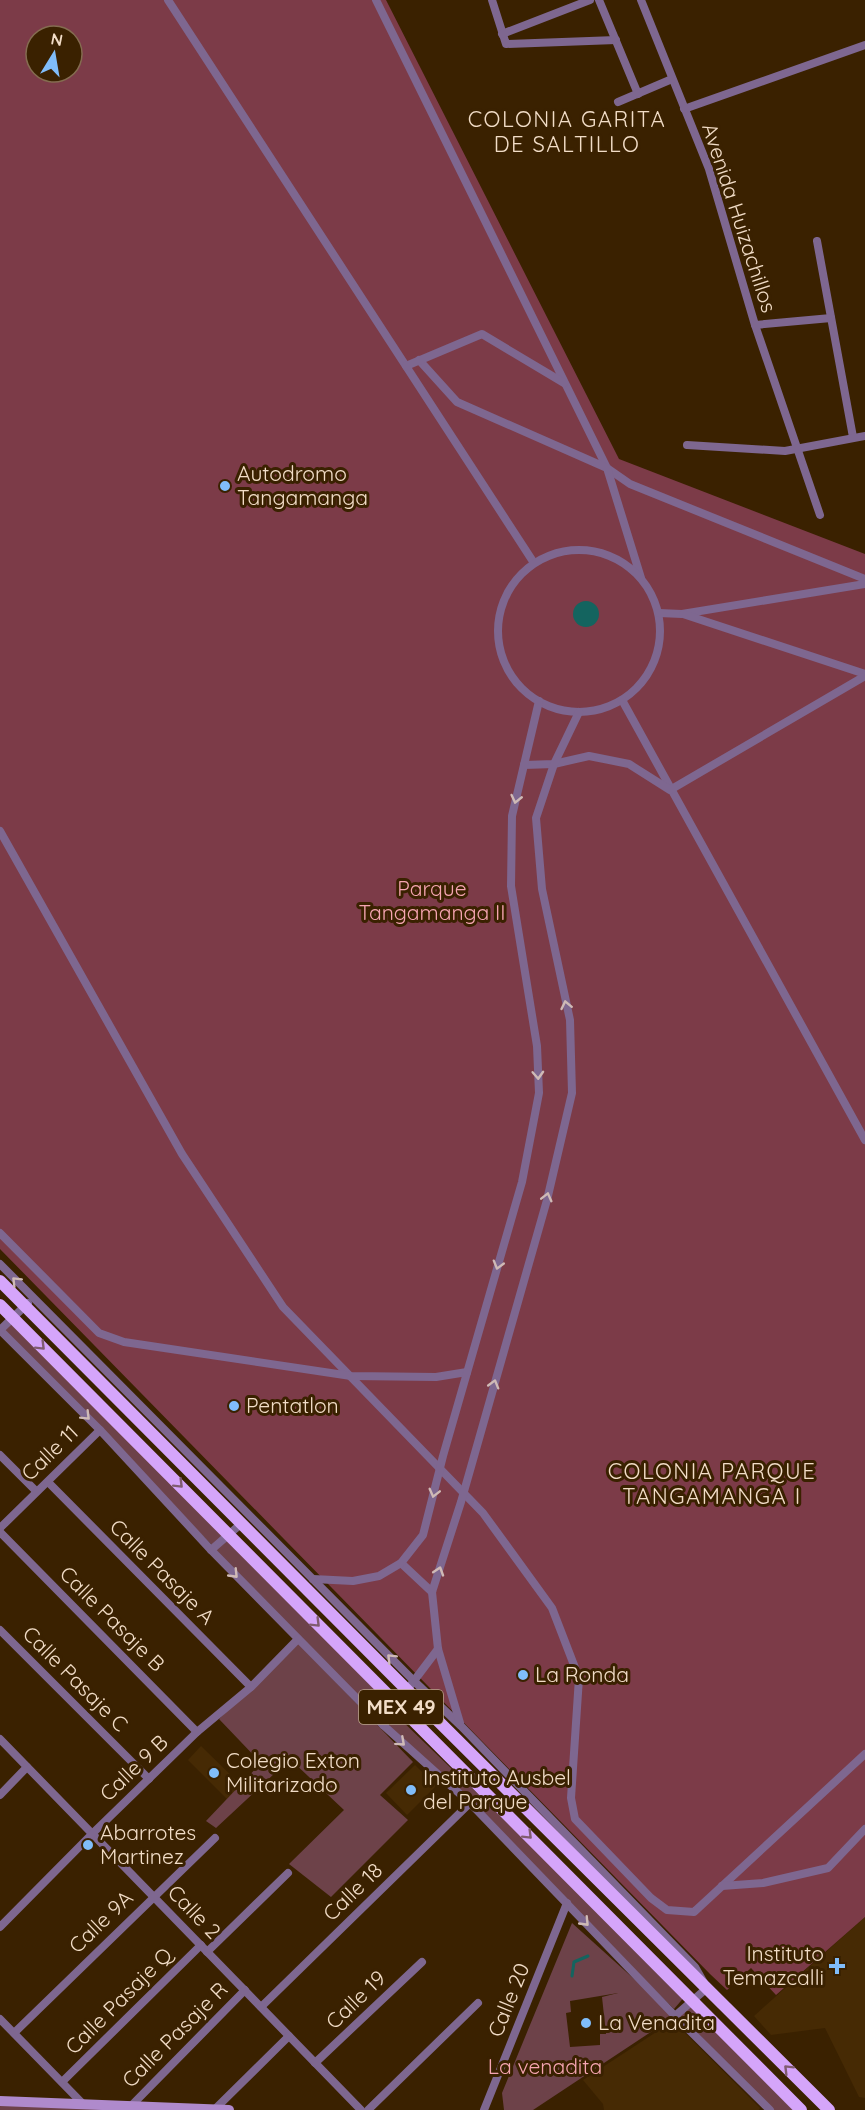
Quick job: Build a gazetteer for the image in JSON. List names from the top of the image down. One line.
{"streets":{"main road":["MEX 49"],"street":["Avenida Huizachillos","Calle 11","Calle Pasaje A","Calle Pasaje B","Calle Pasaje C","Calle 9 B","Calle 18","Calle 2","Calle 9A","Calle 19","Calle 20","Calle Pasaje Q","Calle Pasaje R"]},"crossings":[["Calle 11","Calle Pasaje A"],["Calle Pasaje A","Calle 9 B"],["Calle Pasaje B","Calle 9 B"],["Calle Pasaje C","Calle 9 B"],["Calle 9 B","Calle 2"],["Calle 18","Calle 2"],["Calle 2","Calle 9A"],["Calle 2","Calle 19"],["Calle 2","Calle Pasaje Q"],["Calle 2","Calle Pasaje R"]],"districts":["COLONIA GARITA DE SALTILLO","COLONIA PARQUE TANGAMANGA I"],"parks":["Parque Tangamanga II","La venadita"],"places":{"other":["Autodromo Tangamanga","Pentatlon","La Ronda","Colegio Exton Militarizado","Instituto Ausbel del Parque","Abarrotes Martinez","La Venadita"],"health":["Instituto Temazcalli"]},"north":"top"}
